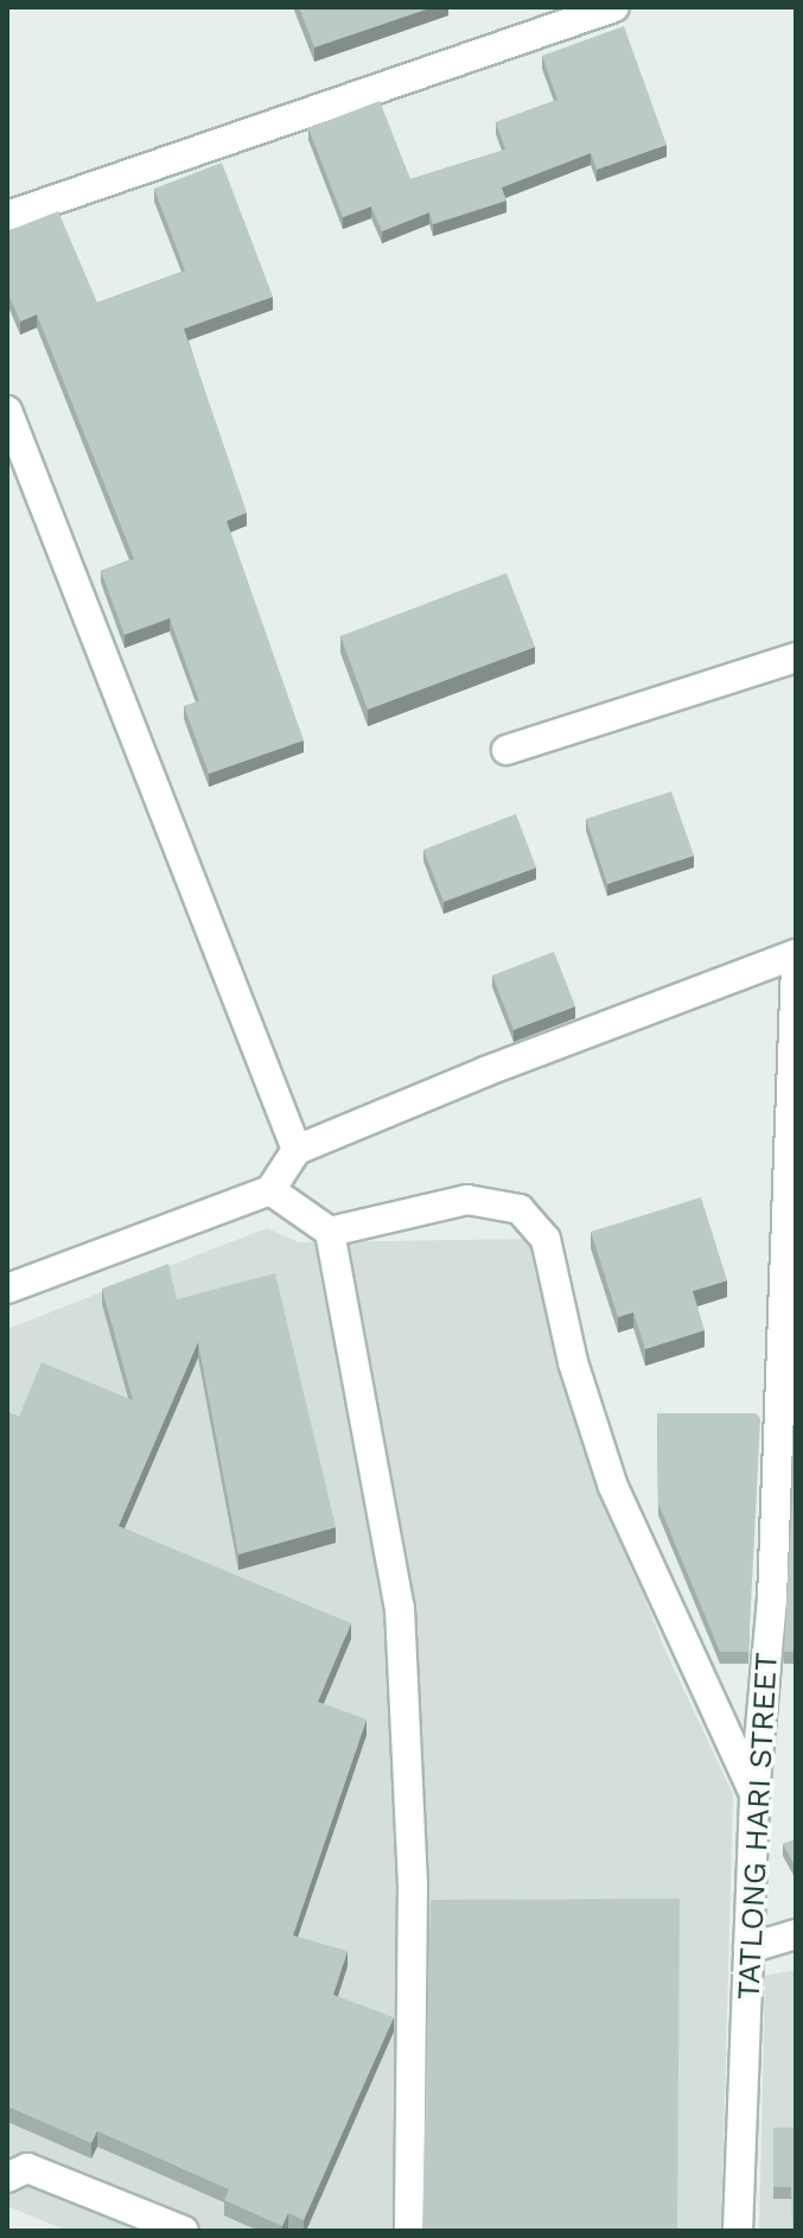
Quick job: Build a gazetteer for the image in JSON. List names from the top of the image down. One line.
{"streets":{"street":["TATLONG HARI STREET"]}}
